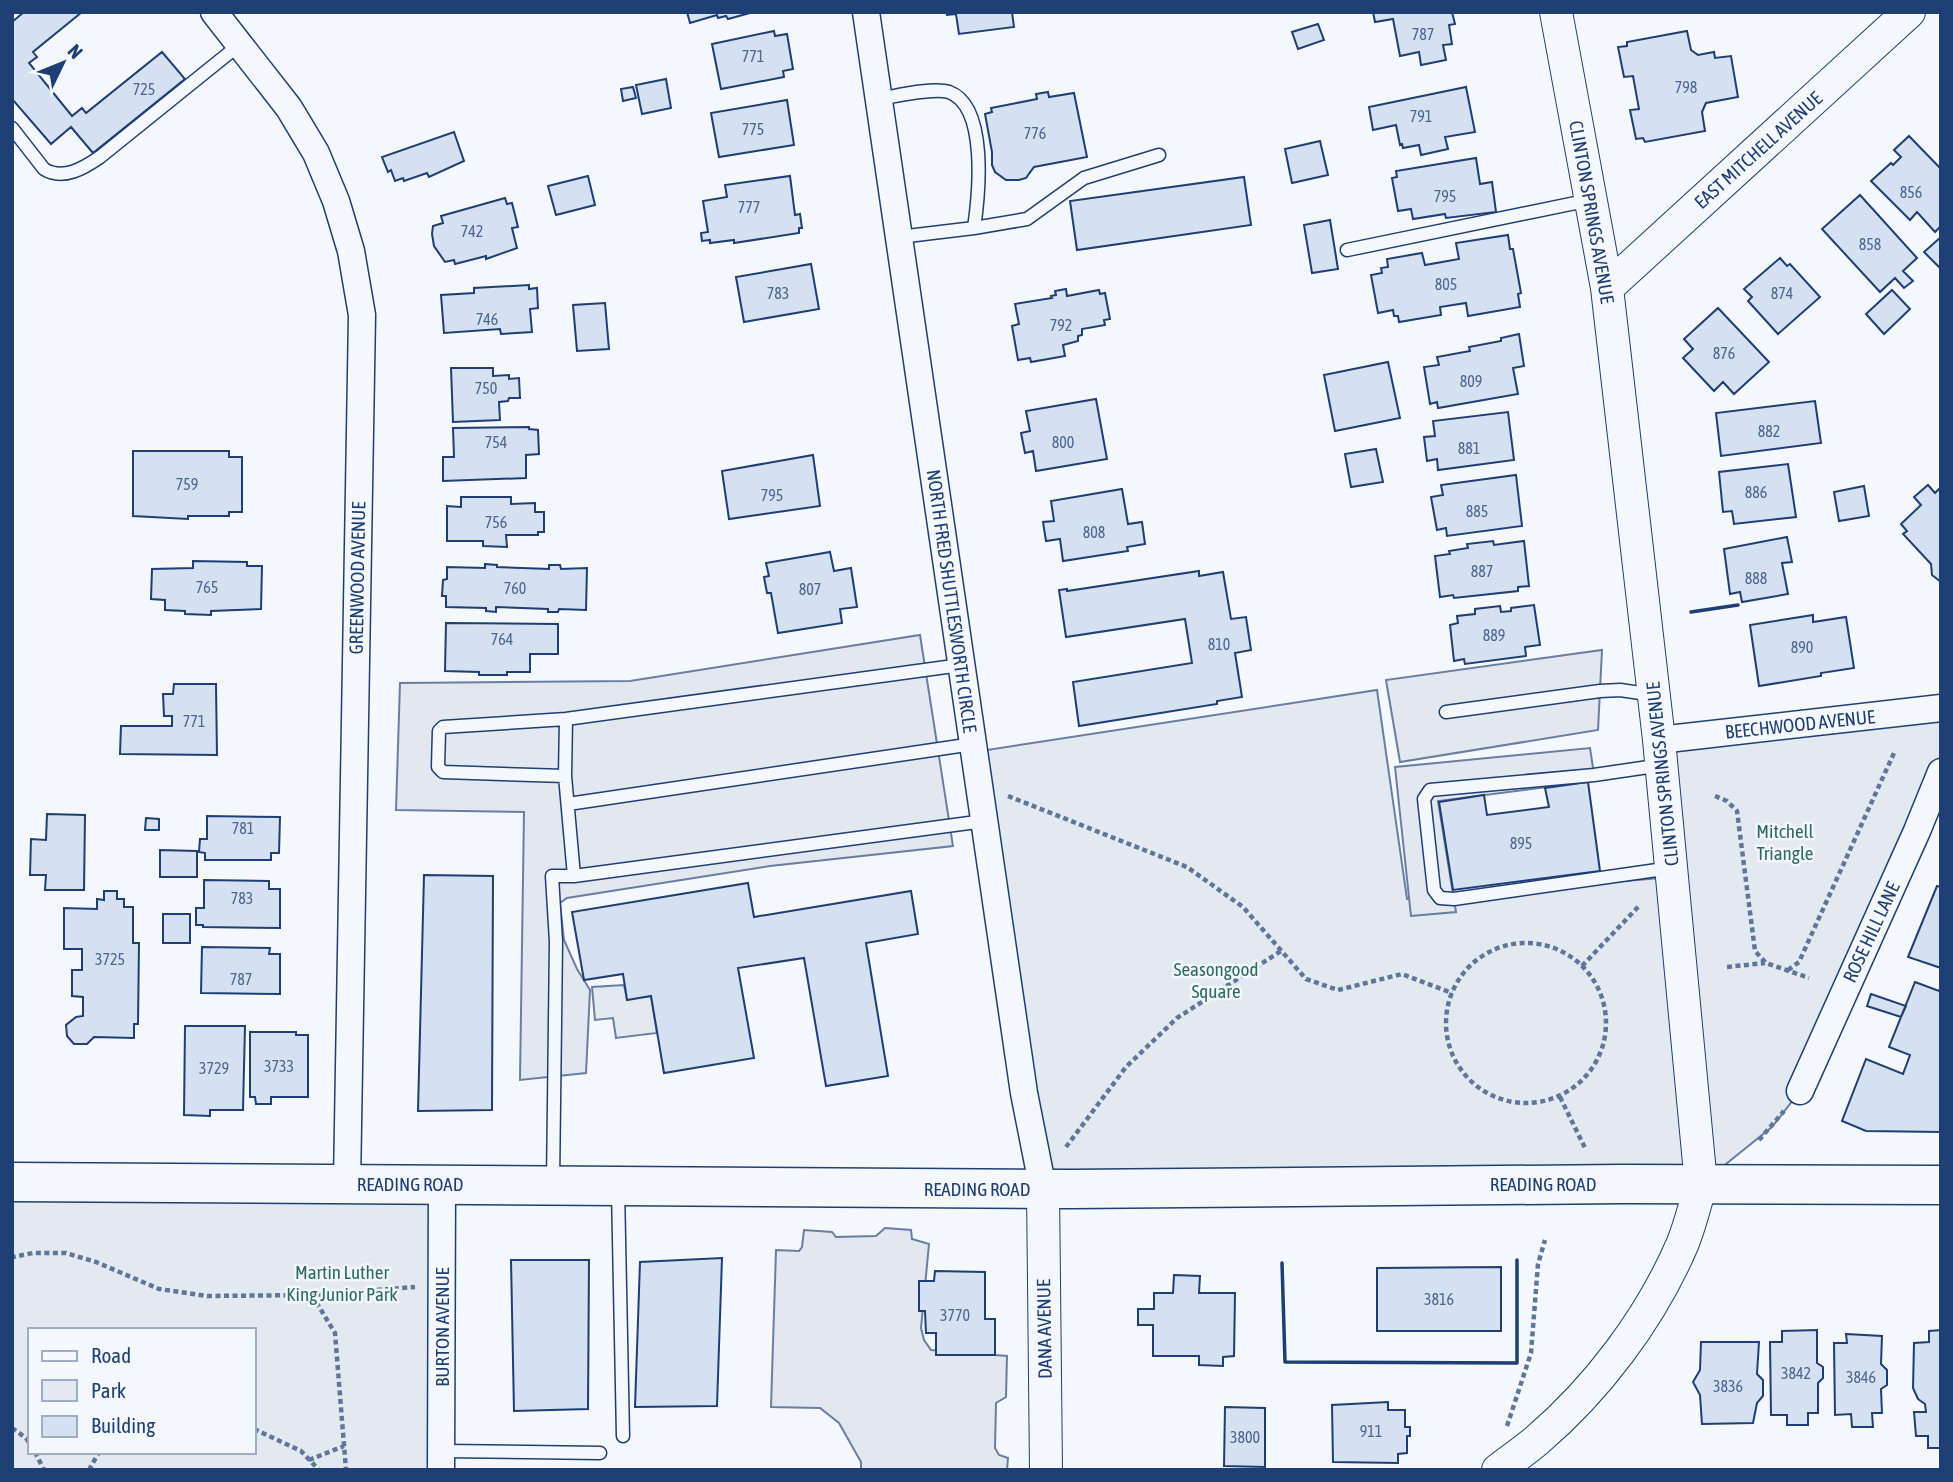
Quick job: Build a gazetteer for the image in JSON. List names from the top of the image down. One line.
{"streets":{"main road":["READING ROAD"],"street":["EAST MITCHELL AVENUE","CLINTON SPRINGS AVENUE","GREENWOOD AVENUE","NORTH FRED SHUTTLESWORTH CIRCLE","BEECHWOOD AVENUE","ROSE HILL LANE","BURTON AVENUE","DANA AVENUE"]},"crossings":[["EAST MITCHELL AVENUE","CLINTON SPRINGS AVENUE"],["CLINTON SPRINGS AVENUE","BEECHWOOD AVENUE"],["CLINTON SPRINGS AVENUE","READING ROAD"],["GREENWOOD AVENUE","READING ROAD"],["NORTH FRED SHUTTLESWORTH CIRCLE","READING ROAD"],["NORTH FRED SHUTTLESWORTH CIRCLE","DANA AVENUE"],["READING ROAD","BURTON AVENUE"],["READING ROAD","DANA AVENUE"]],"parks":["Mitchell Triangle","Seasongood Square","Martin Luther King Junior Park"],"house_numbers":["787","771","798","725","791","775","776","856","795","777","742","858","805","783","874","746","792","876","809","750","882","754","800","881","759","886","795","885","756","808","887","888","765","760","807","889","764","810","890","771","781","895","783","3725","787","3733","3729","3816","3770","3842","3846","3836","911","3800"],"legend":["Road","Park","Building"],"north":"top right"}
